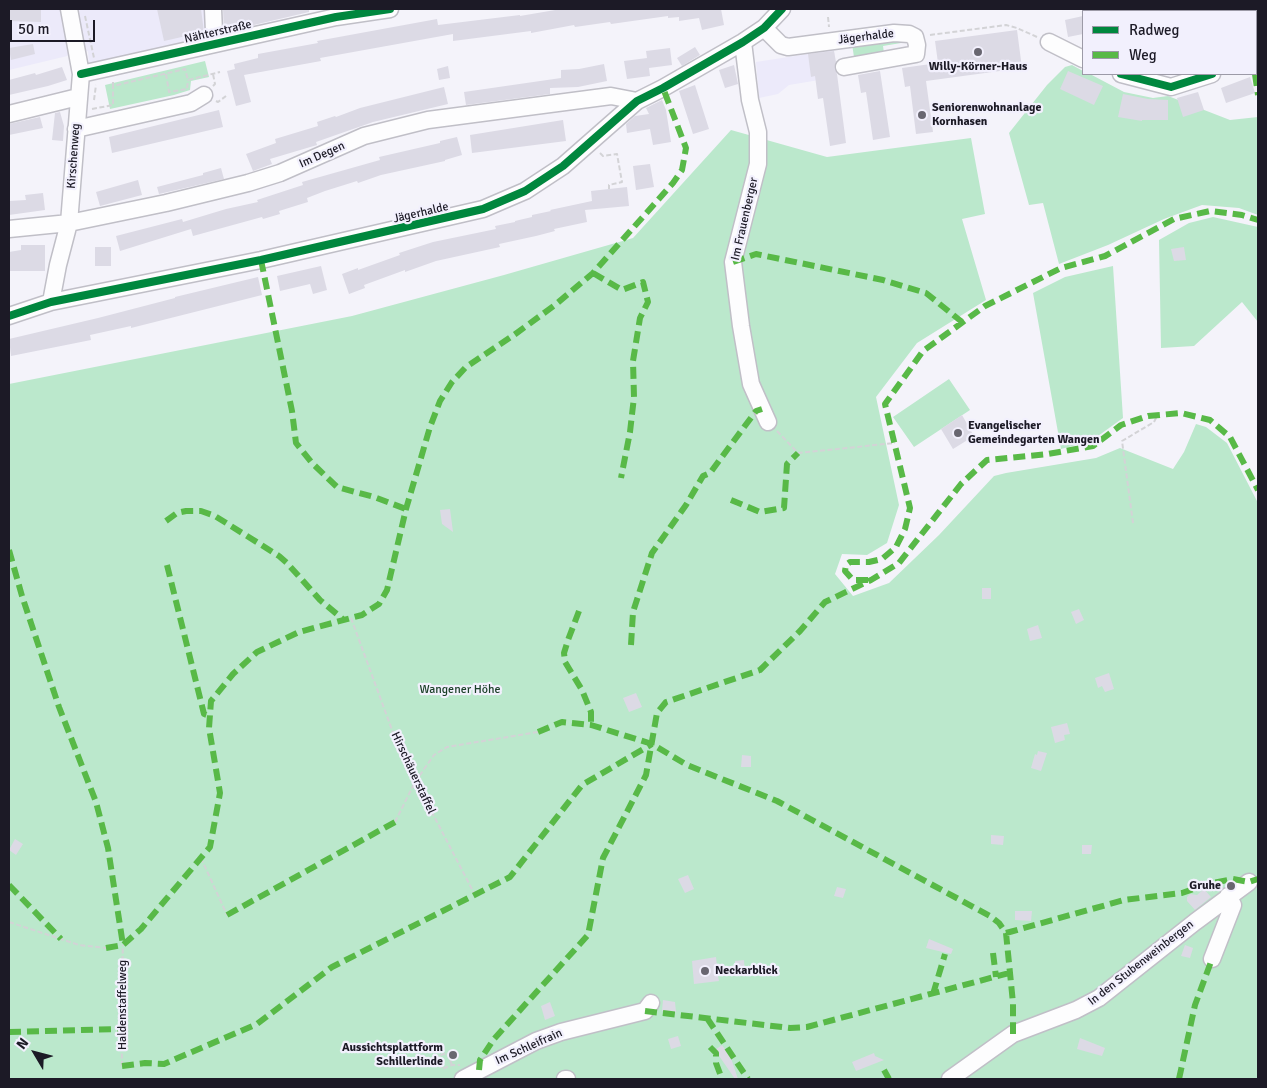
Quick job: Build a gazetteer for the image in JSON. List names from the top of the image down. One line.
{"streets":{"street":["Nähterstraße","Jägerhalde","Im Degen","Kirschenweg","Im Frauenberger","In den Stubenweinbergen","Im Schleifrain"],"path":["Hirschäuerstaffel","Haldenstaffelweg"]},"crossings":[["Nähterstraße","Kirschenweg"],["Jägerhalde","Im Degen"],["Jägerhalde","Kirschenweg"],["Jägerhalde","Im Frauenberger"],["Im Degen","Kirschenweg"]],"parks":["Wangener Höhe"],"places":["Willy-Körner-Haus","Seniorenwohnanlage Kornhasen","Evangelischer Gemeindegarten Wangen","Gruhe","Neckarblick","Aussichtsplattform Schillerlinde"],"legend":["Radweg","Weg"],"scale_bar":"50 m","north":"top left"}
